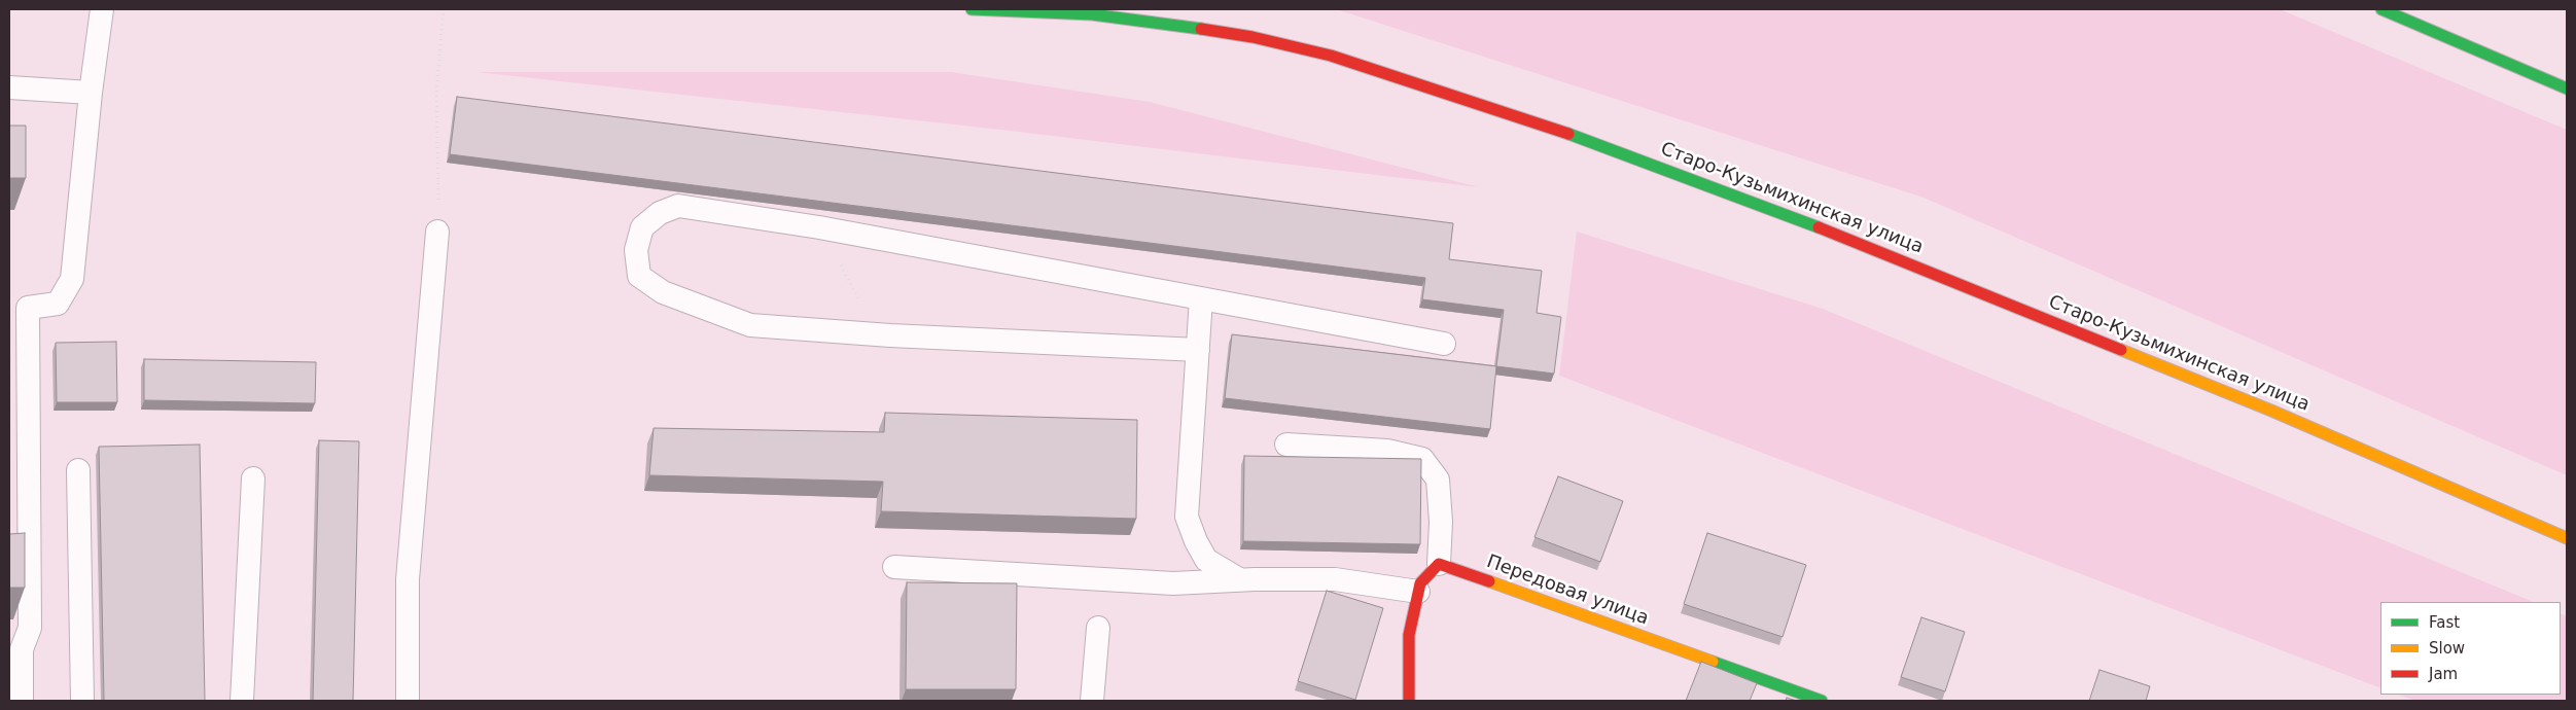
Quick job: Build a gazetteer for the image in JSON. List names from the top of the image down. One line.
{"streets":{"main road":["Старо-Кузьмихинская улица","Передовая улица"]},"legend":["Fast","Slow","Jam"]}
